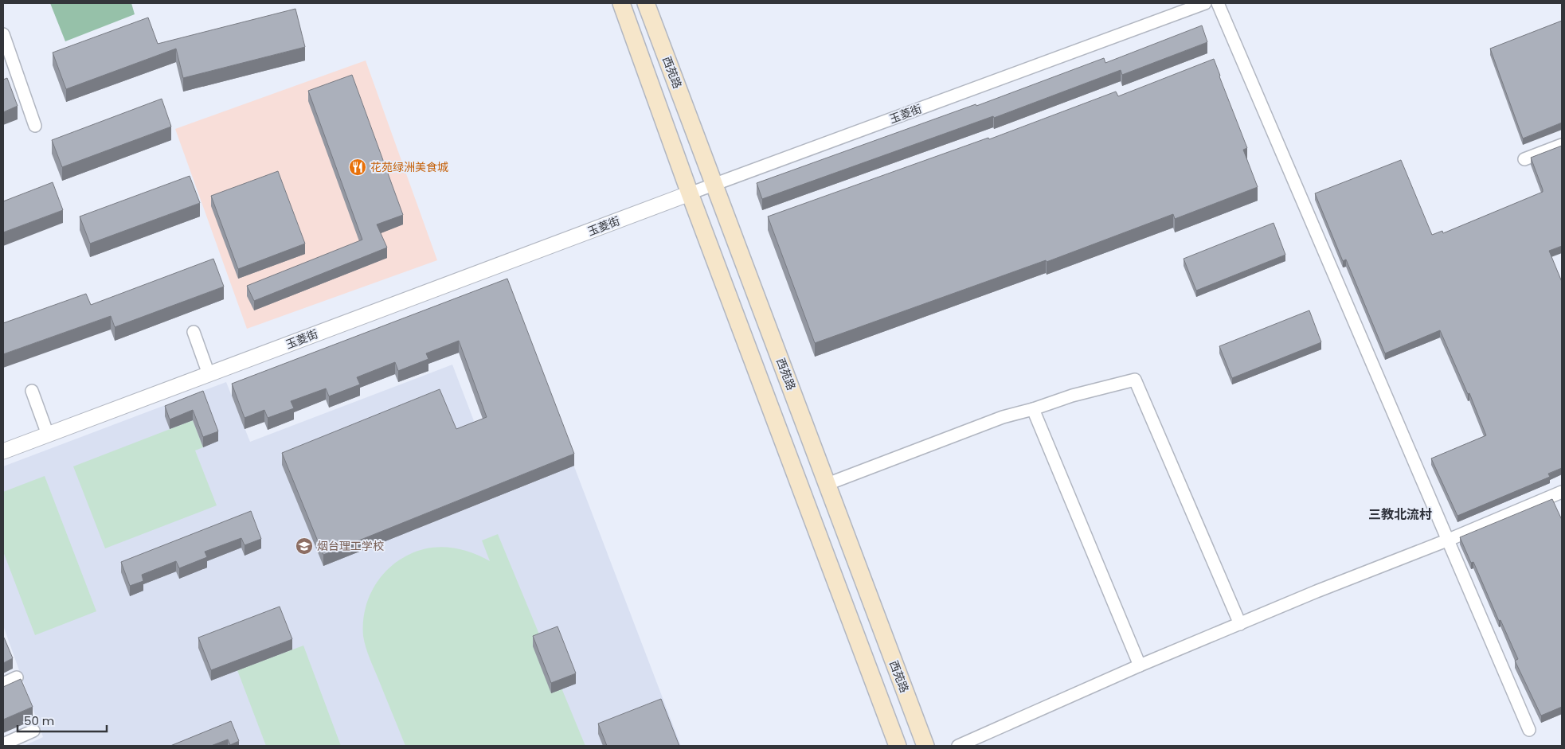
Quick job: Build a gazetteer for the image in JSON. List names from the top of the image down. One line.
{"streets":{"main road":["西苑路"],"street":["玉菱街"]},"crossings":[["西苑路","玉菱街"]],"districts":["三教北流村"],"places":{"restaurant":["花苑绿洲美食城"],"school or university":["烟台理工学校"]},"scale_bar":"50 m"}
